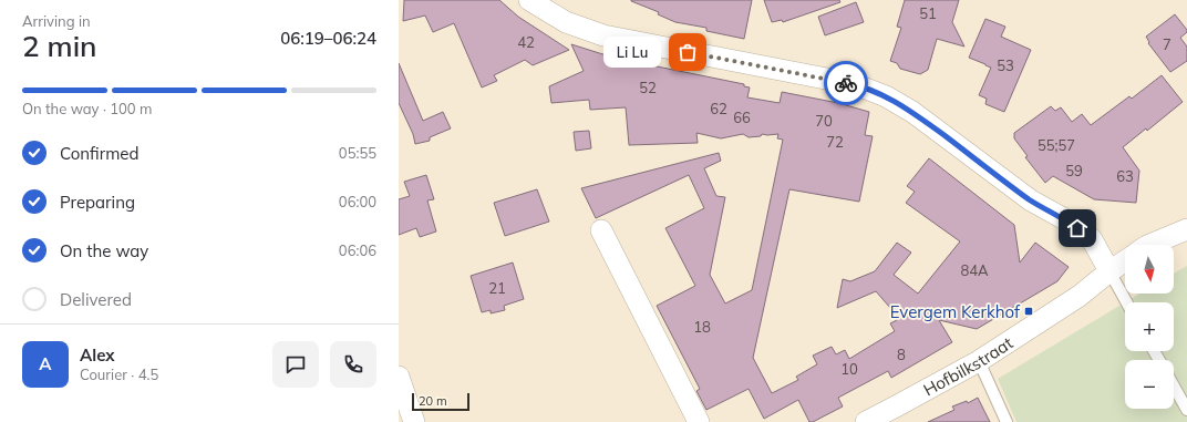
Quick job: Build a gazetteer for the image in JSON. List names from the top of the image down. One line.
{"streets":{"street":["Hofbilkstraat"]},"places":{"other":["Li Lu"],"transit":["Evergem Kerkhof"]},"house_numbers":["51","42","7","53","52","62","66","70","72","55;57","59","63","84A","21","18","8","10"],"scale_bar":"20 m","north":"bottom","page":{"heading":["2 min","Arriving in","06:19–06:24"],"panel":["Alex","Courier · 4.5"],"bubble":"Li Lu","bar":"On the way · 100 m","list":[["Confirmed","05:55"],["Preparing","06:00"],["On the way","06:06"],"Delivered"],"map_buttons":["+","−"],"round":"A","scale":"20 m"}}
